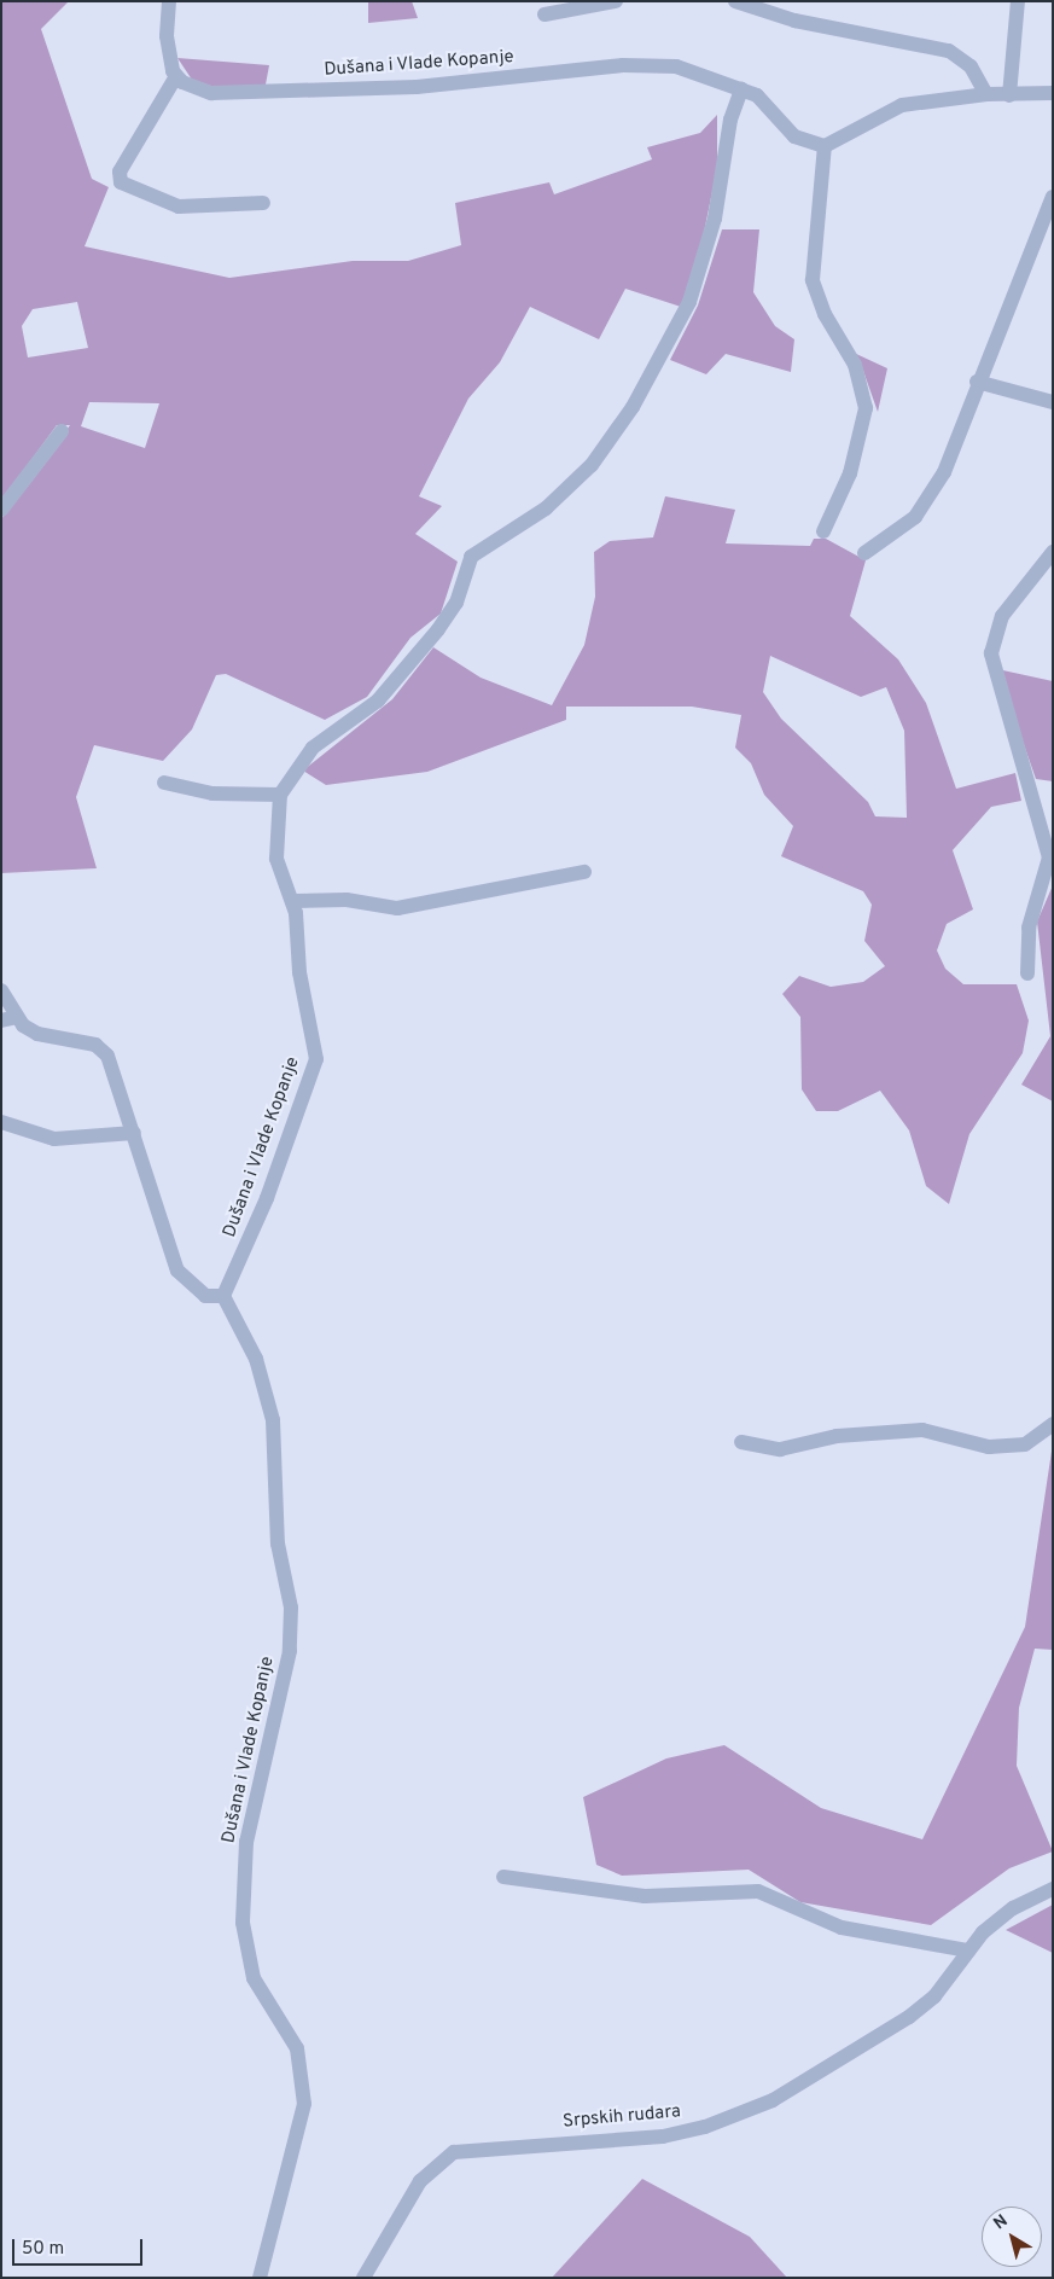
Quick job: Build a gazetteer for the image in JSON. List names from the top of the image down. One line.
{"streets":{"street":["Dušana i Vlade Kopanje","Srpskih rudara"]},"scale_bar":"50 m","north":"top left"}
